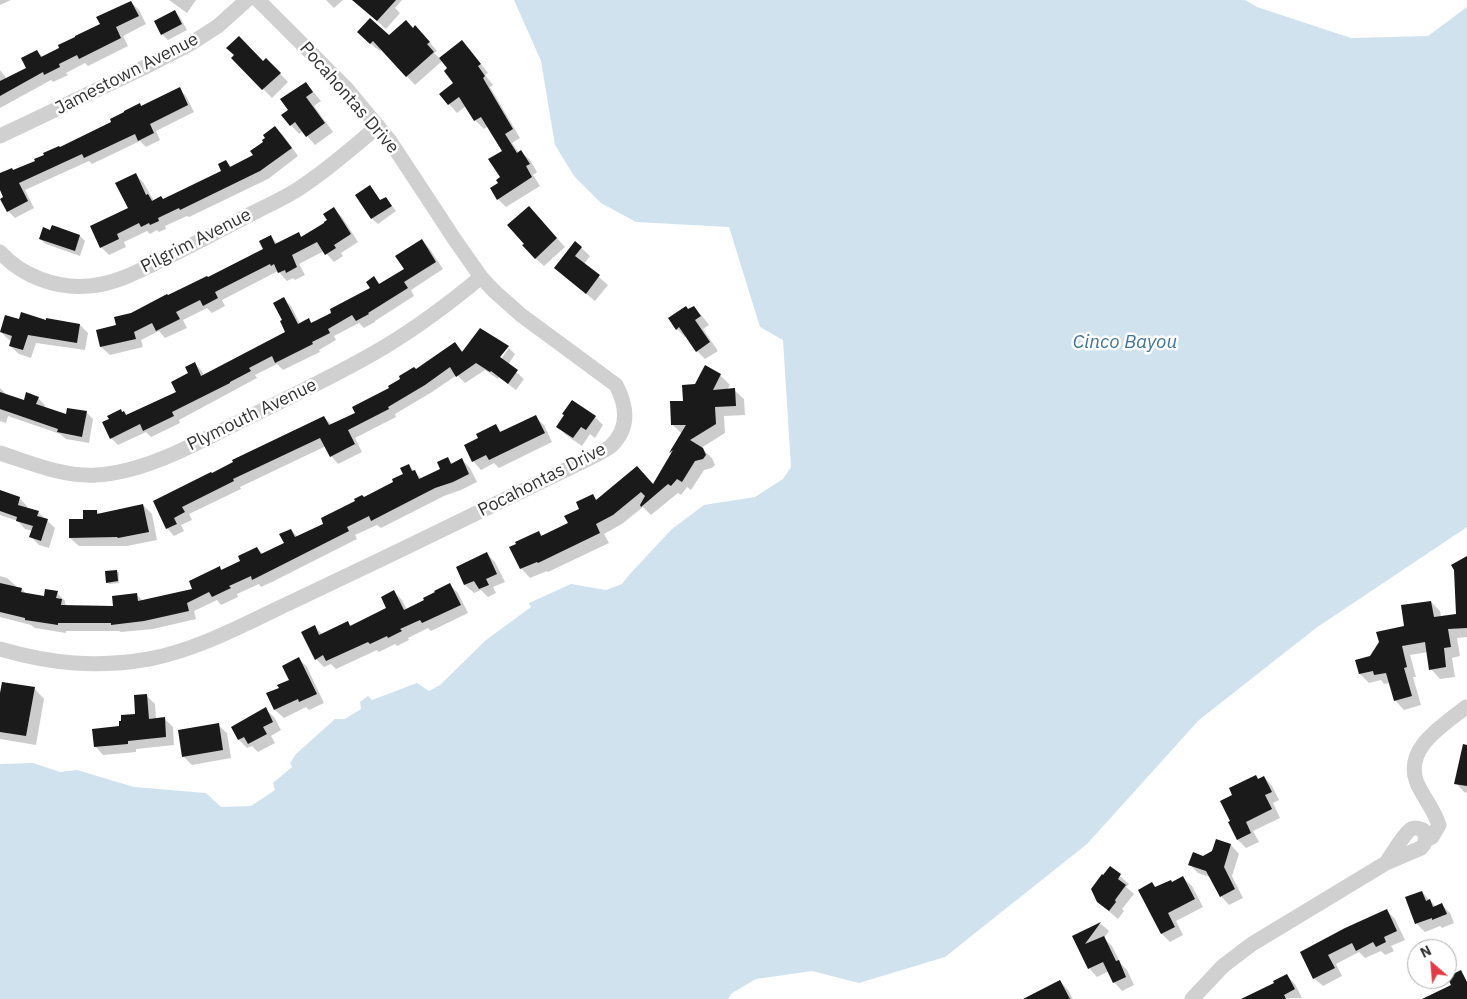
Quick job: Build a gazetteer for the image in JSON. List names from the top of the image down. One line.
{"streets":{"street":["Jamestown Avenue","Pocahontas Drive","Pilgrim Avenue","Plymouth Avenue"]},"crossings":[["Pocahontas Drive","Pilgrim Avenue"],["Pocahontas Drive","Plymouth Avenue"]],"water":["Cinco Bayou"],"north":"top left"}
